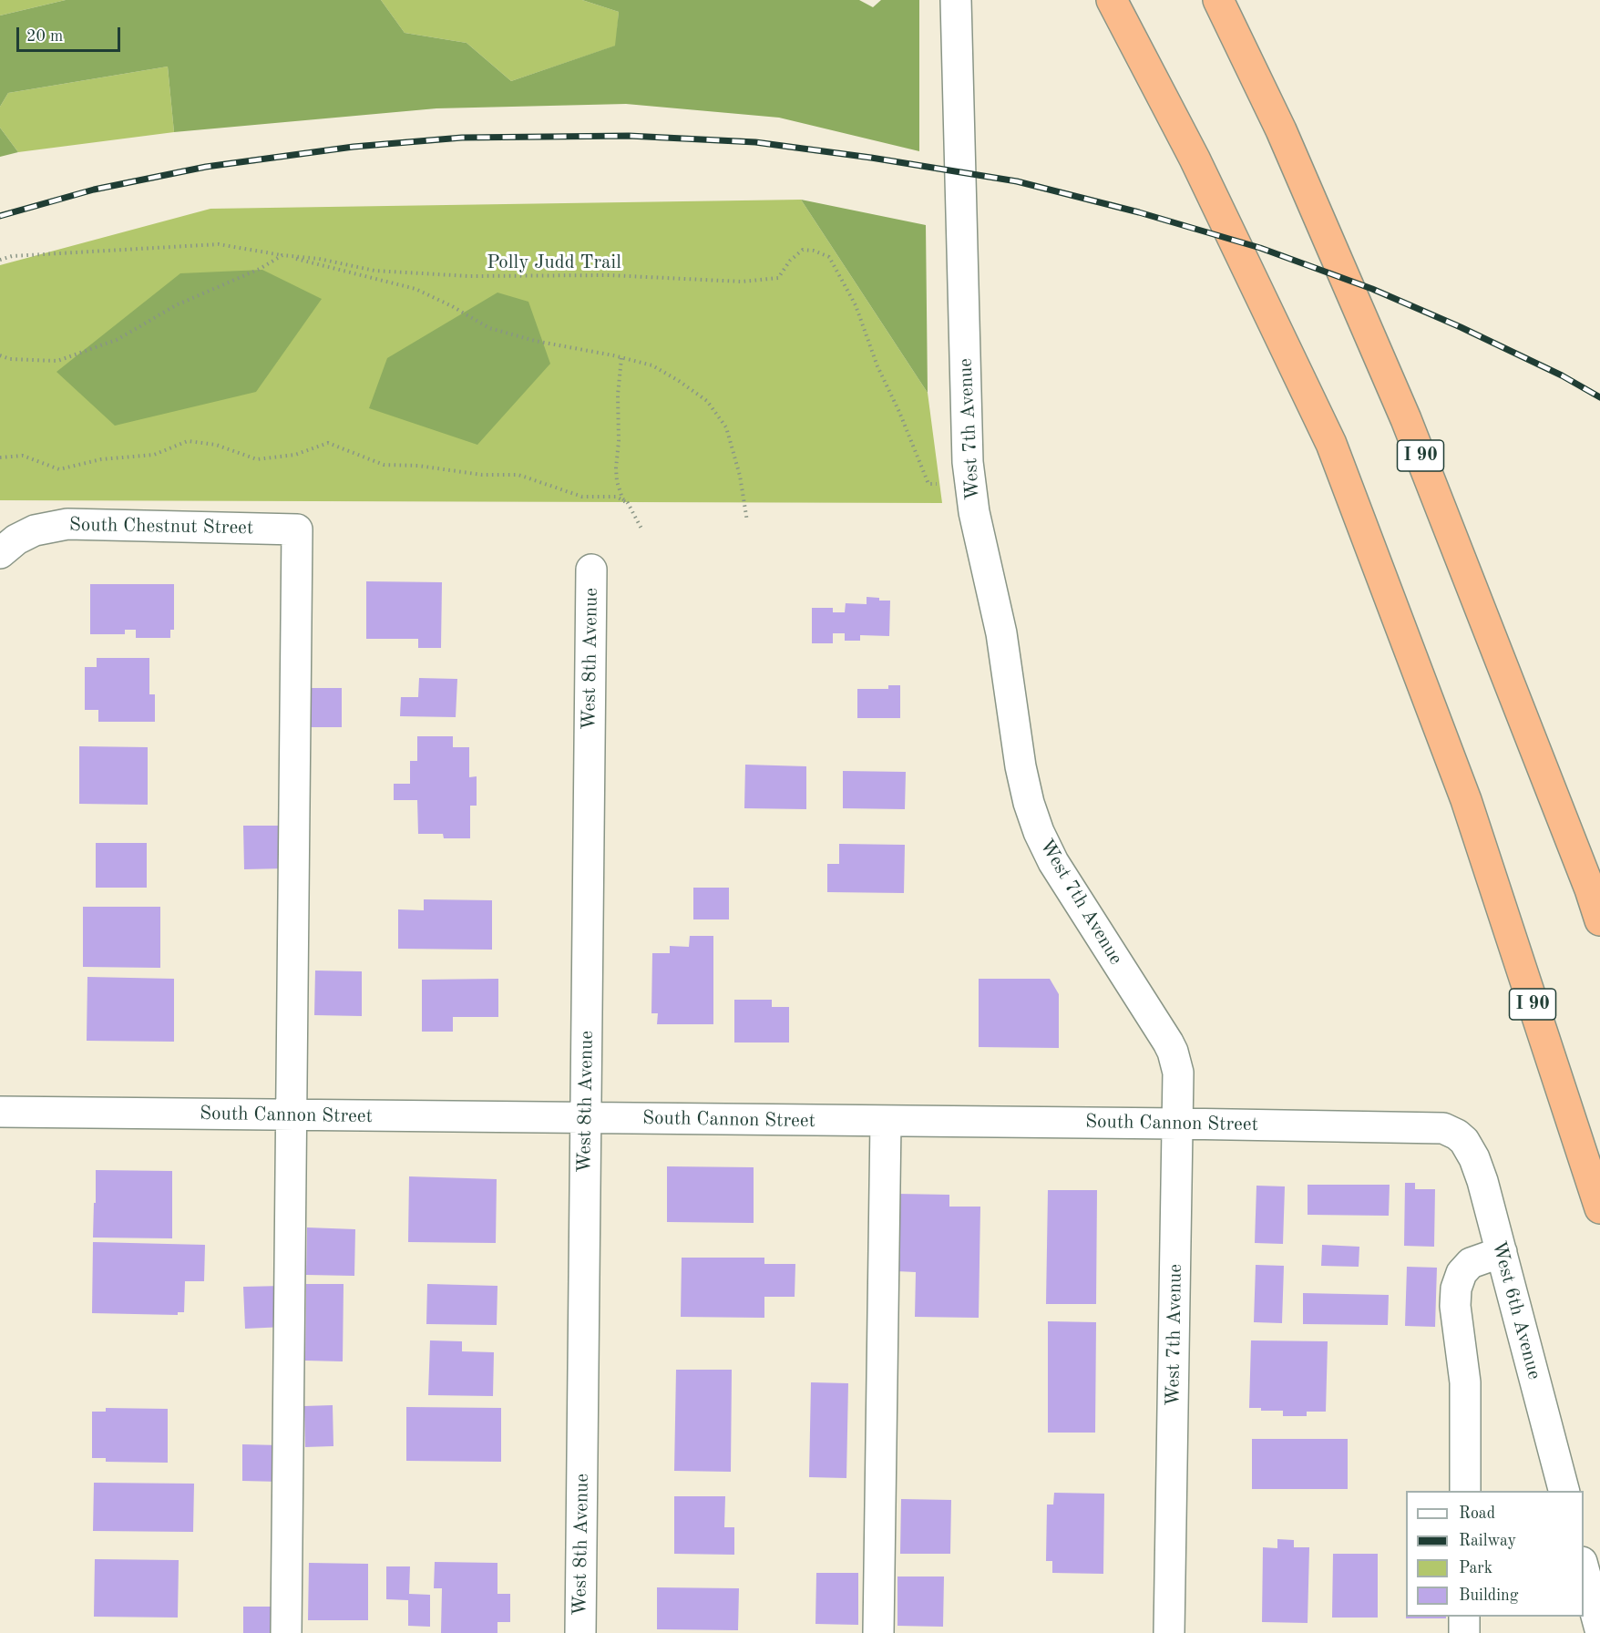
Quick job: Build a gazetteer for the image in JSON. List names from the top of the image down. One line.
{"streets":{"highway":["I 90"],"street":["West 7th Avenue","South Chestnut Street","West 8th Avenue","South Cannon Street","West 6th Avenue"],"path":["Polly Judd Trail"]},"crossings":[["Polly Judd Trail","West 7th Avenue"],["West 7th Avenue","South Cannon Street"],["South Chestnut Street","South Cannon Street"],["West 8th Avenue","South Cannon Street"],["South Cannon Street","West 6th Avenue"]],"legend":["Road","Railway","Park","Building"],"scale_bar":"20 m"}
